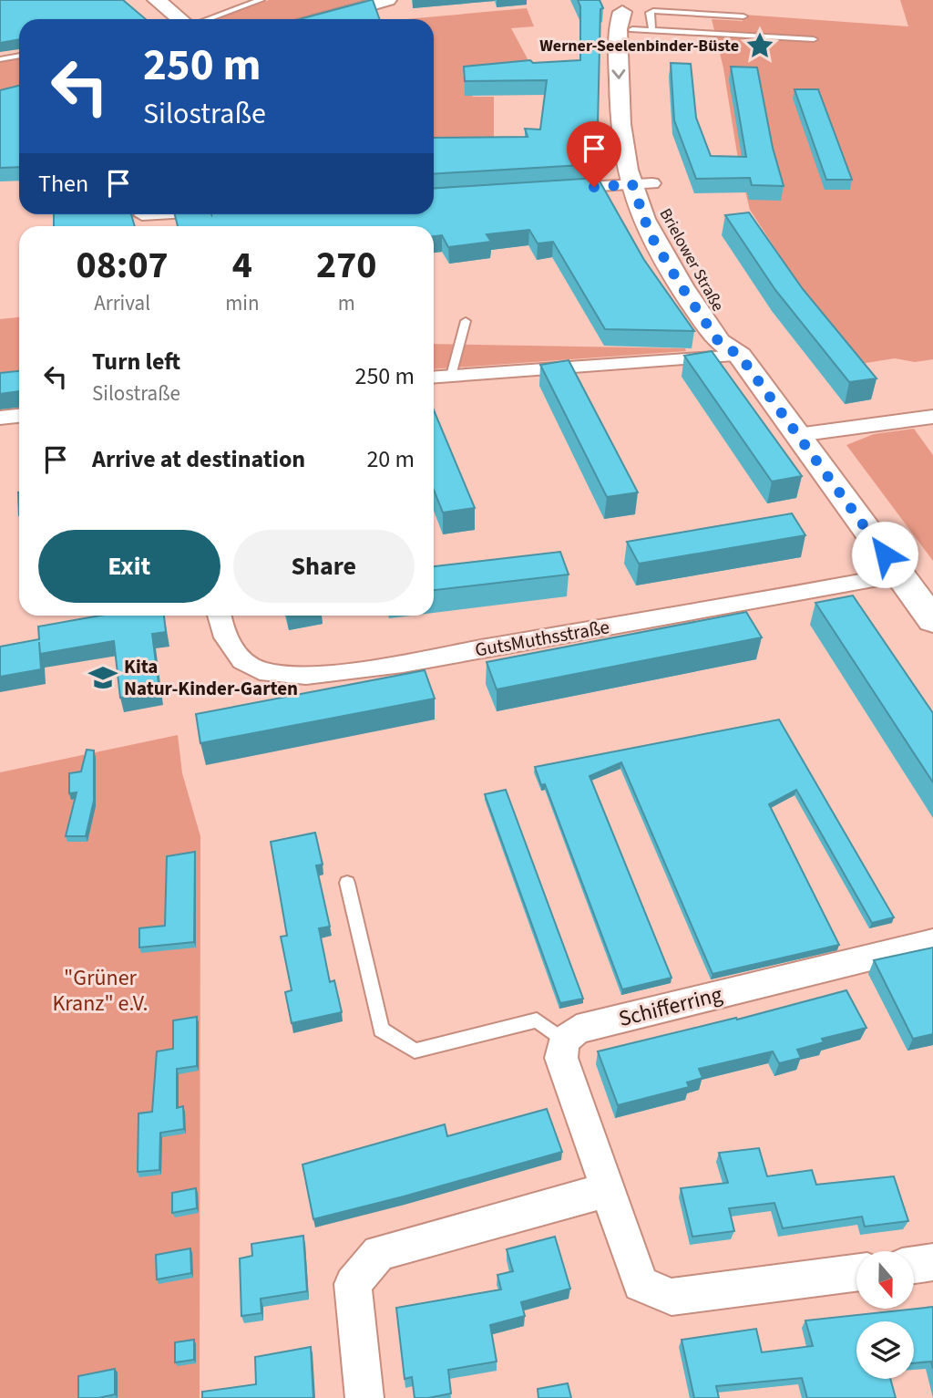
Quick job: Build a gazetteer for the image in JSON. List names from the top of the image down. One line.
{"streets":{"main road":["Brielower Straße"],"street":["GutsMuthsstraße","Schifferring"]},"crossings":[["Brielower Straße","GutsMuthsstraße"]],"parks":["\"Grüner Kranz\" e.V."],"places":{"place":["Werner-Seelenbinder-Büste"],"school or university":["Kita Natur-Kinder-Garten"]},"north":"bottom","page":{"turn":["250 m","Silostraße"],"then":"Then","eta":["08:07","Arrival","4","min","270","m"],"list":[{"name":"Turn left","note":"Silostraße","value":"250 m"},{"name":"Arrive at destination","value":"20 m"}],"buttons":["Exit","Share"]}}
